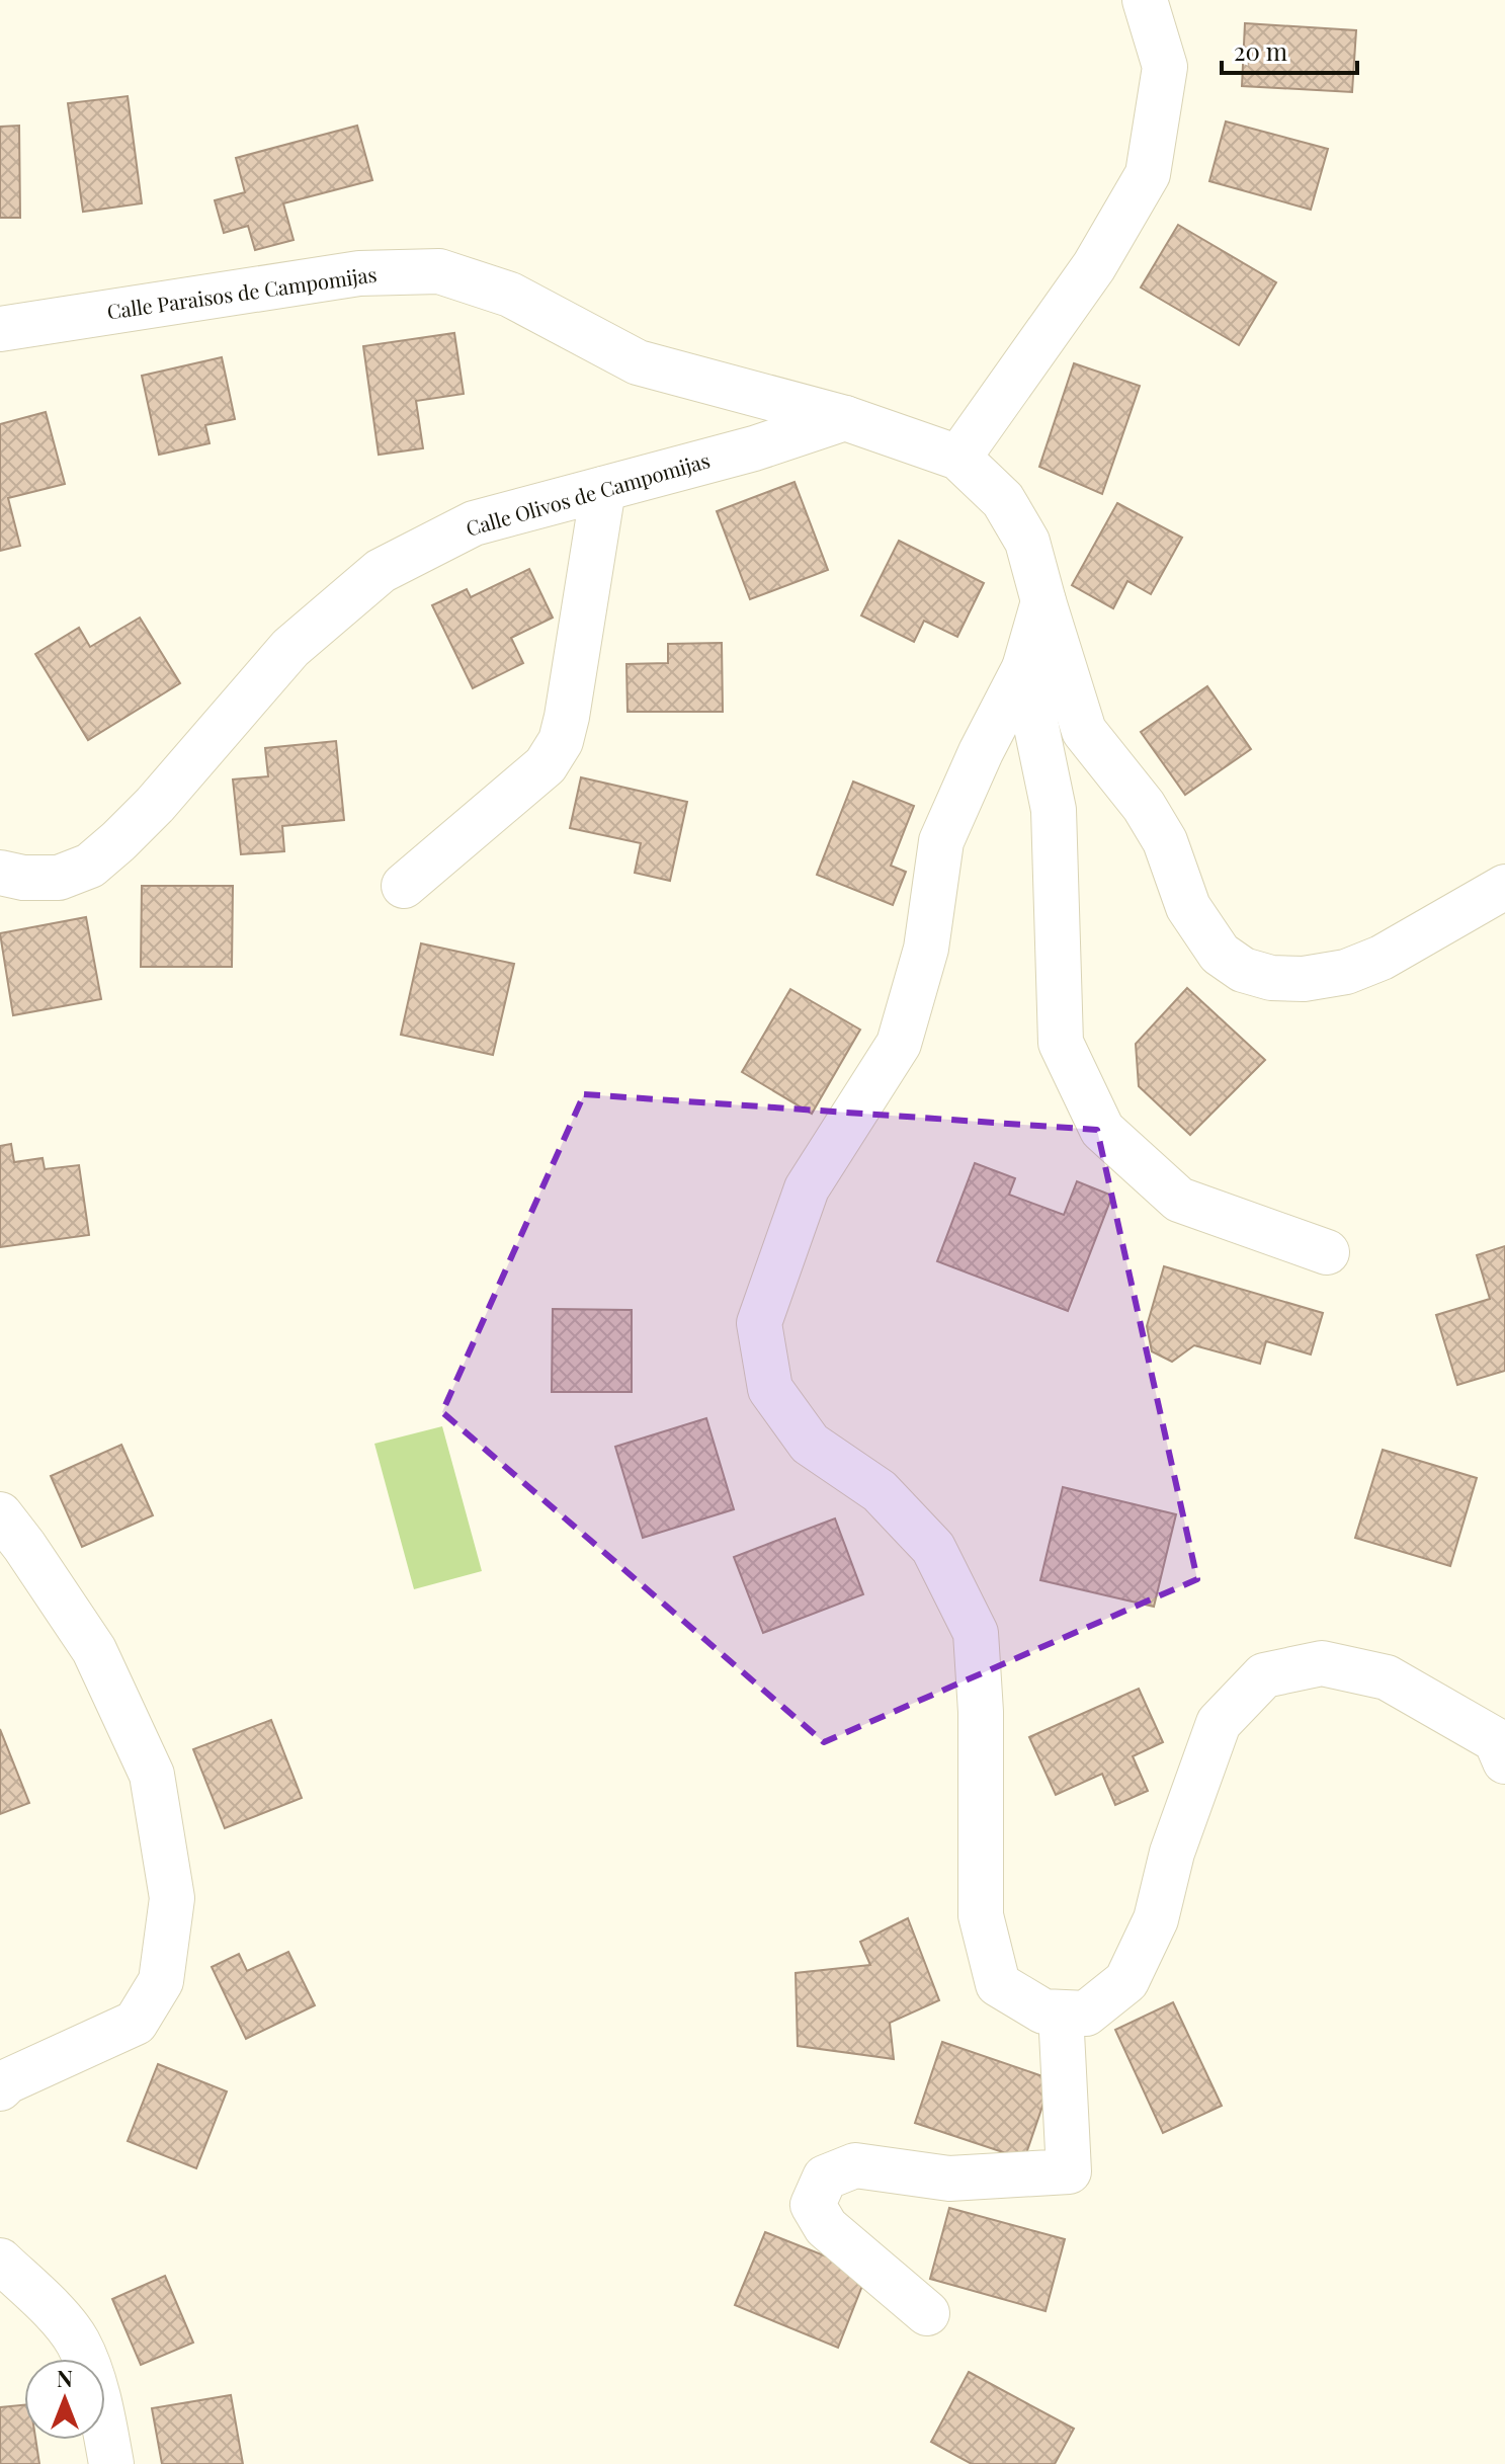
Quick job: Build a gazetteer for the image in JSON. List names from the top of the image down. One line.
{"streets":{"street":["Calle Paraisos de Campomijas","Calle Olivos de Campomijas"]},"crossings":[["Calle Paraisos de Campomijas","Calle Olivos de Campomijas"]],"scale_bar":"20 m","north":"top"}
